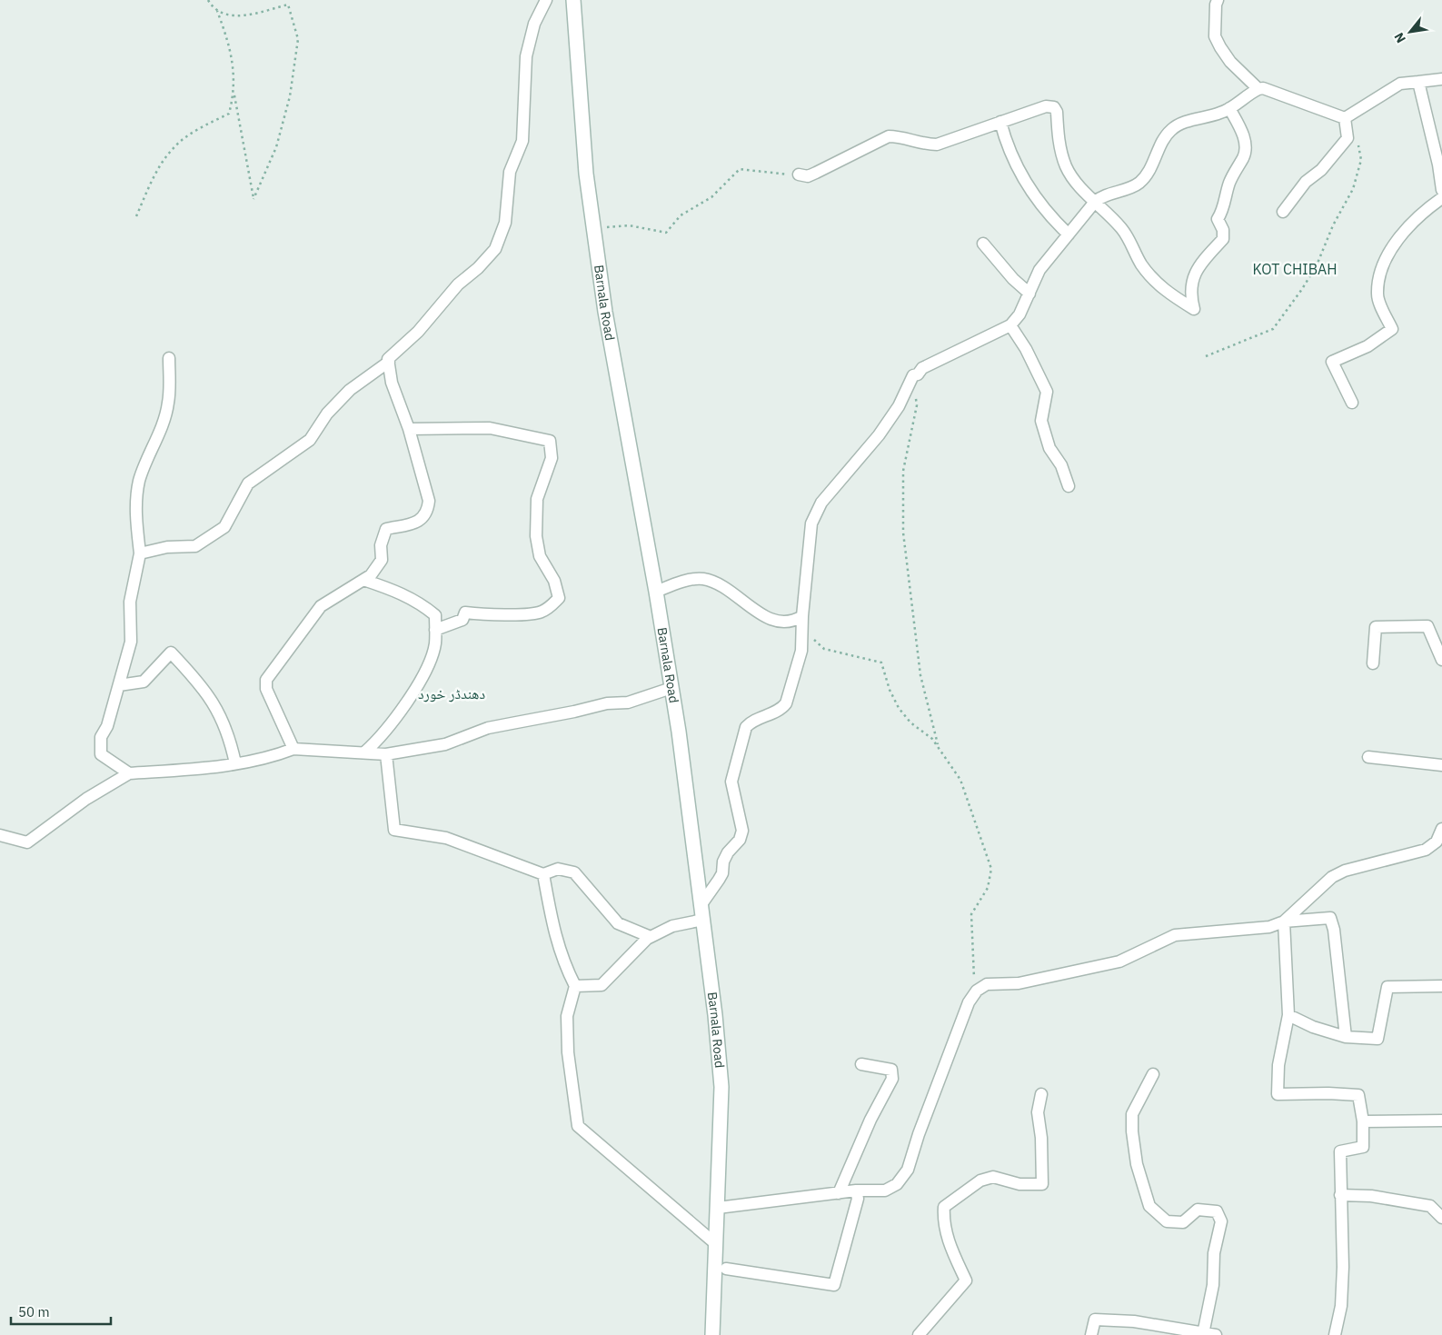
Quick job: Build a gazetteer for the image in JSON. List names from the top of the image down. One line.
{"streets":{"main road":["Barnala Road"]},"districts":["KOT CHIBAH","دھندڈر خورد"],"scale_bar":"50 m","north":"bottom left"}
